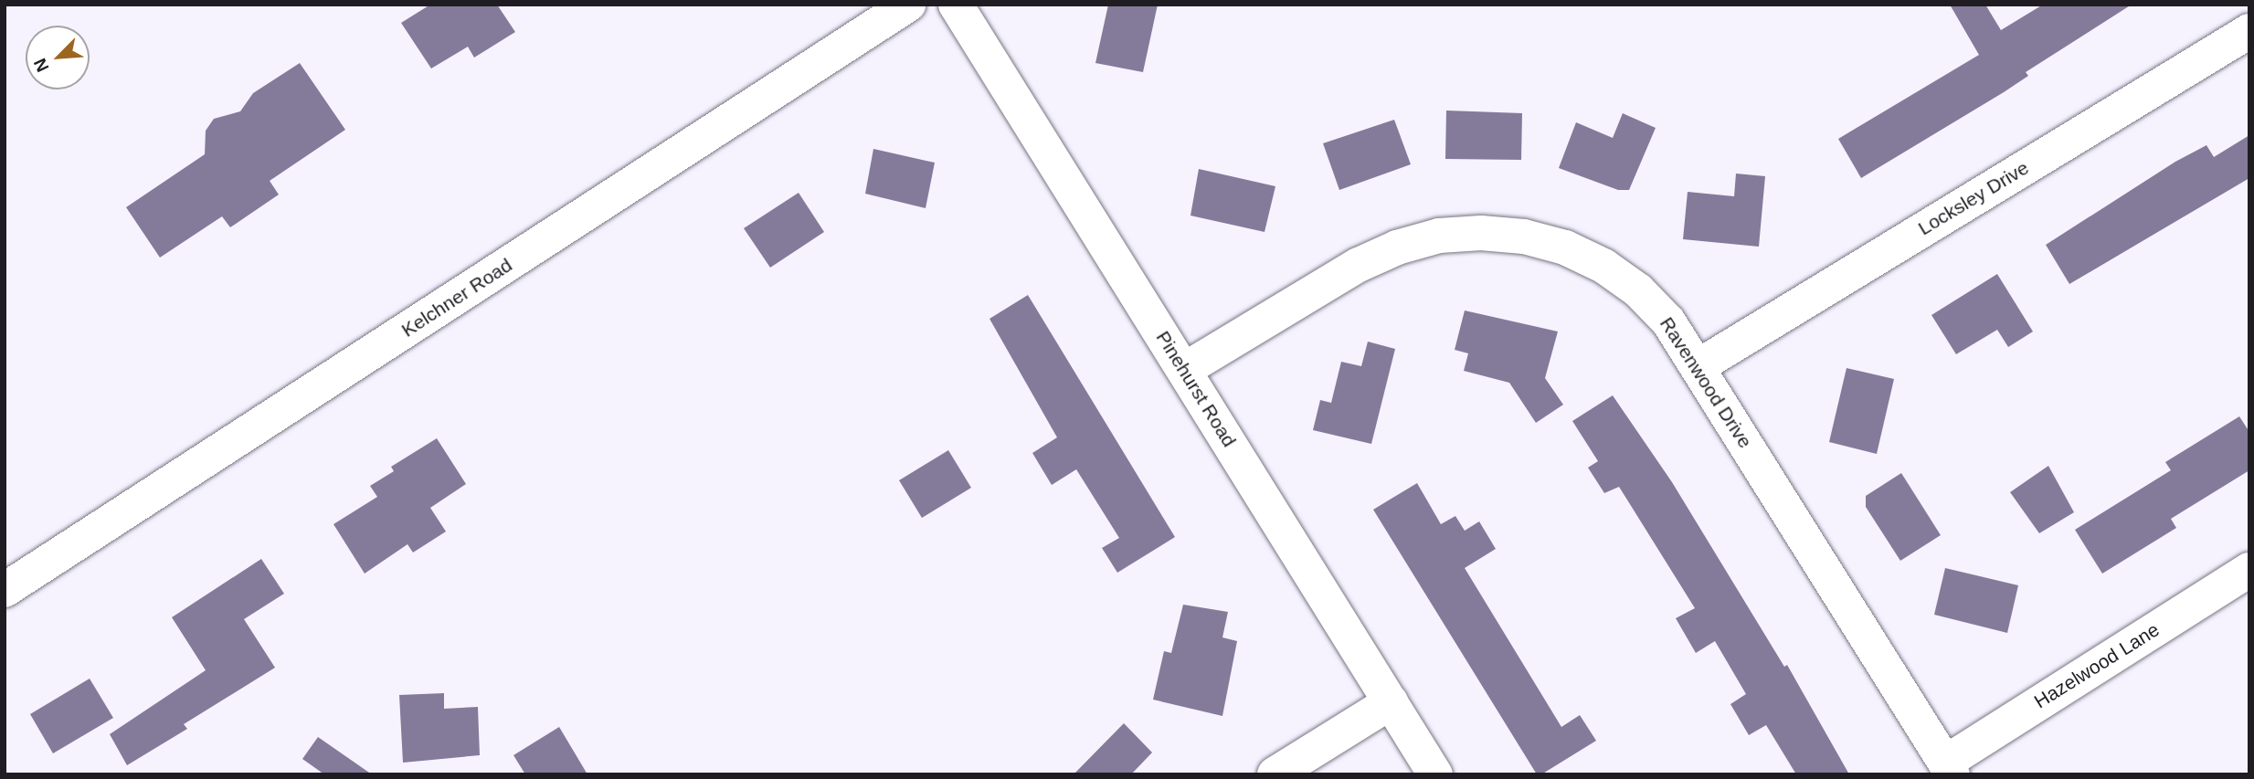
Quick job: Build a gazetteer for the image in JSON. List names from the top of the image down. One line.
{"streets":{"street":["Locksley Drive","Kelchner Road","Ravenwood Drive","Pinehurst Road","Hazelwood Lane"]},"crossings":[["Locksley Drive","Ravenwood Drive"],["Ravenwood Drive","Pinehurst Road"],["Ravenwood Drive","Hazelwood Lane"]],"north":"bottom left"}
